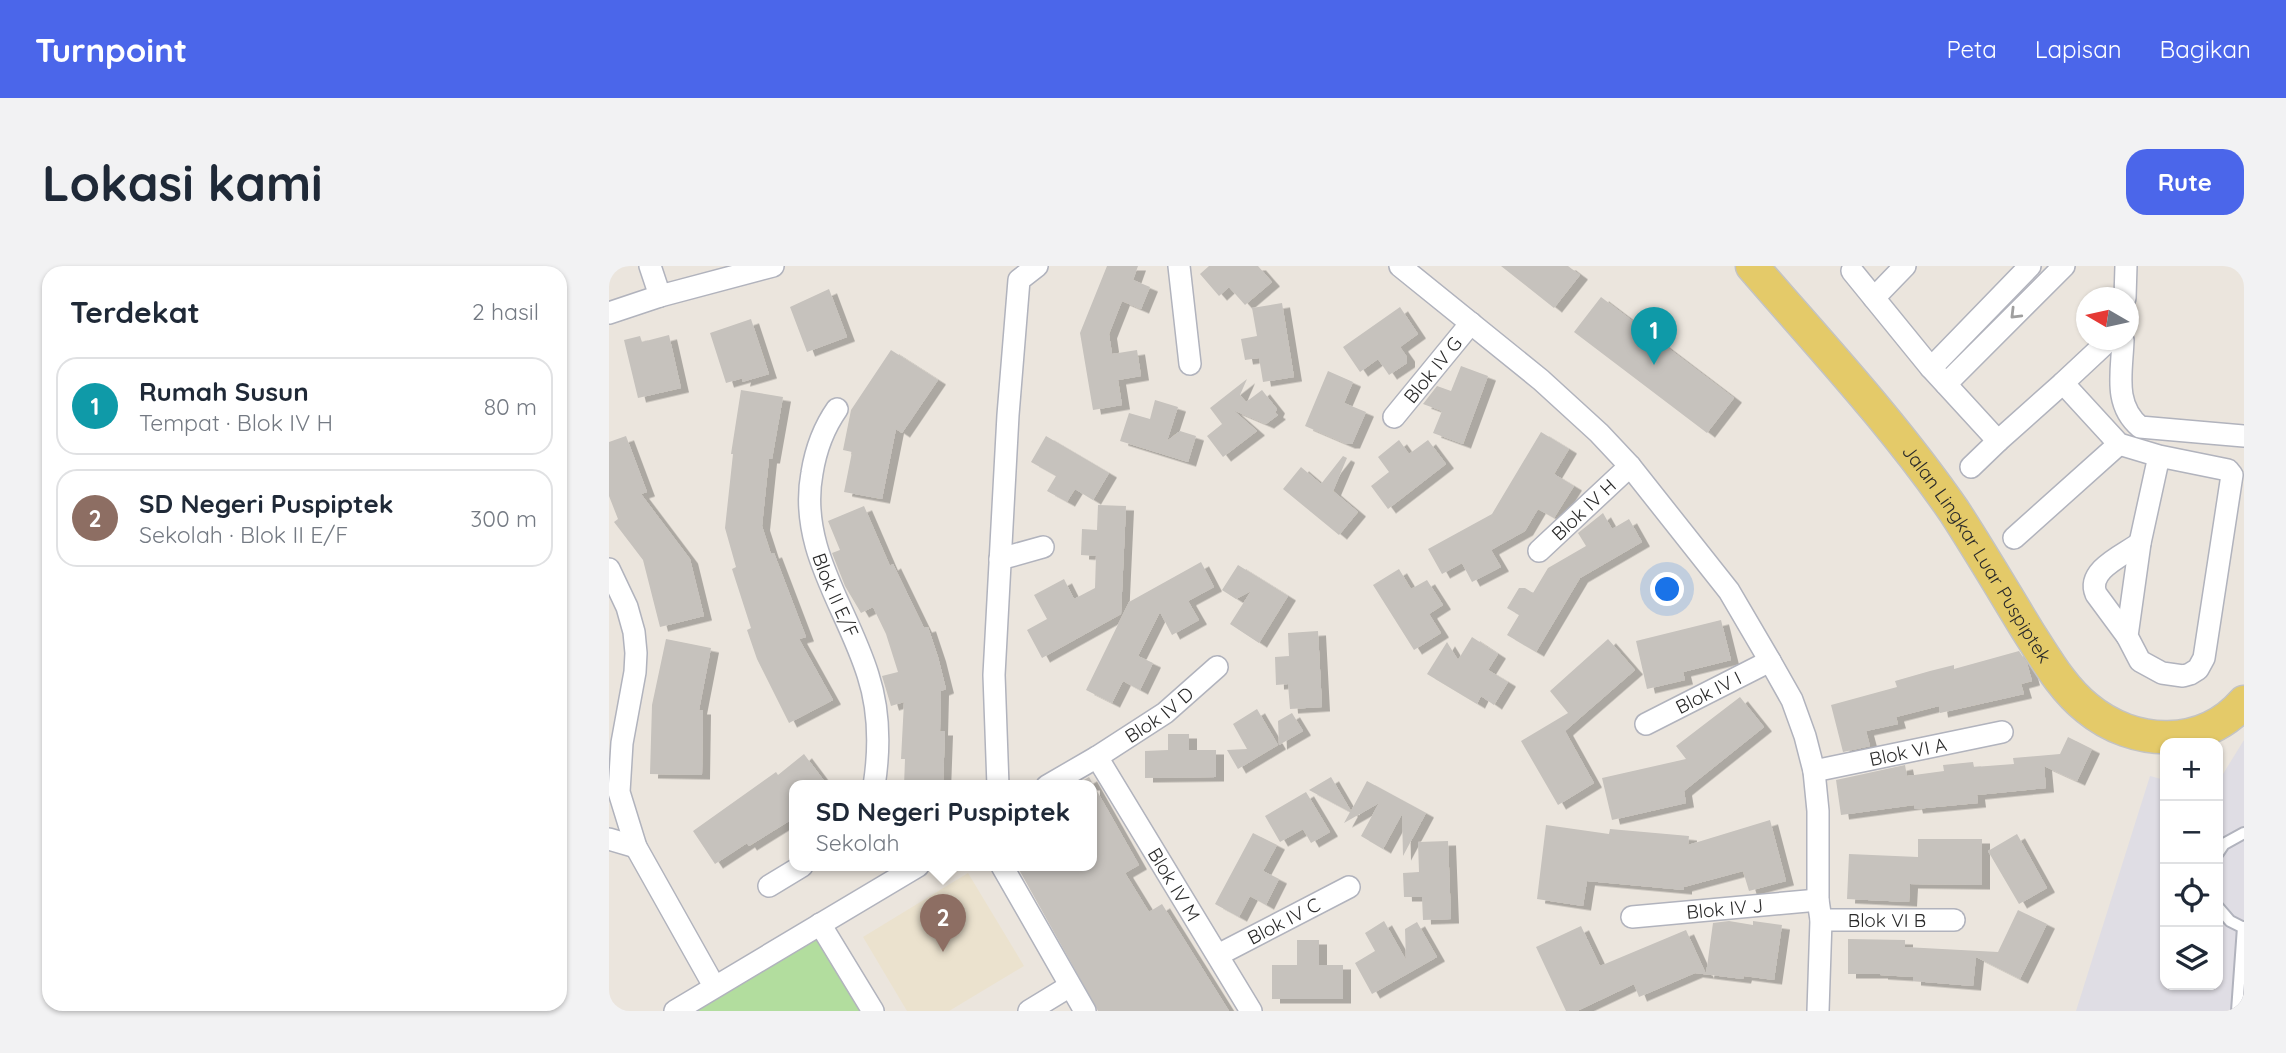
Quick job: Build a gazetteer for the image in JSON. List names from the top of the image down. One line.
{"streets":{"main road":["Jalan Lingkar Luar Puspiptek"],"street":["Blok IV G","Blok IV H","Blok II E/F","Blok IV I","Blok IV D","Blok VI A","Blok IV M","Blok IV J","Blok VI B","Blok IV C"]},"crossings":[["Blok IV D","Blok IV M"],["Blok IV M","Blok IV C"],["Blok IV J","Blok VI B"]],"north":"left","page":{"header":"Turnpoint","nav":["Peta","Lapisan","Bagikan"],"buttons":"Rute","title":"Lokasi kami","heading":["Terdekat","2 hasil"],"pins":["1","2"],"list":[{"mark":"1","name":"Rumah Susun","note":"Tempat · Blok IV H","value":"80 m"},{"mark":"2","name":"SD Negeri Puspiptek","note":"Sekolah · Blok II E/F","value":"300 m"}],"map_buttons":["+","−"],"popup":["SD Negeri Puspiptek","Sekolah"]}}
